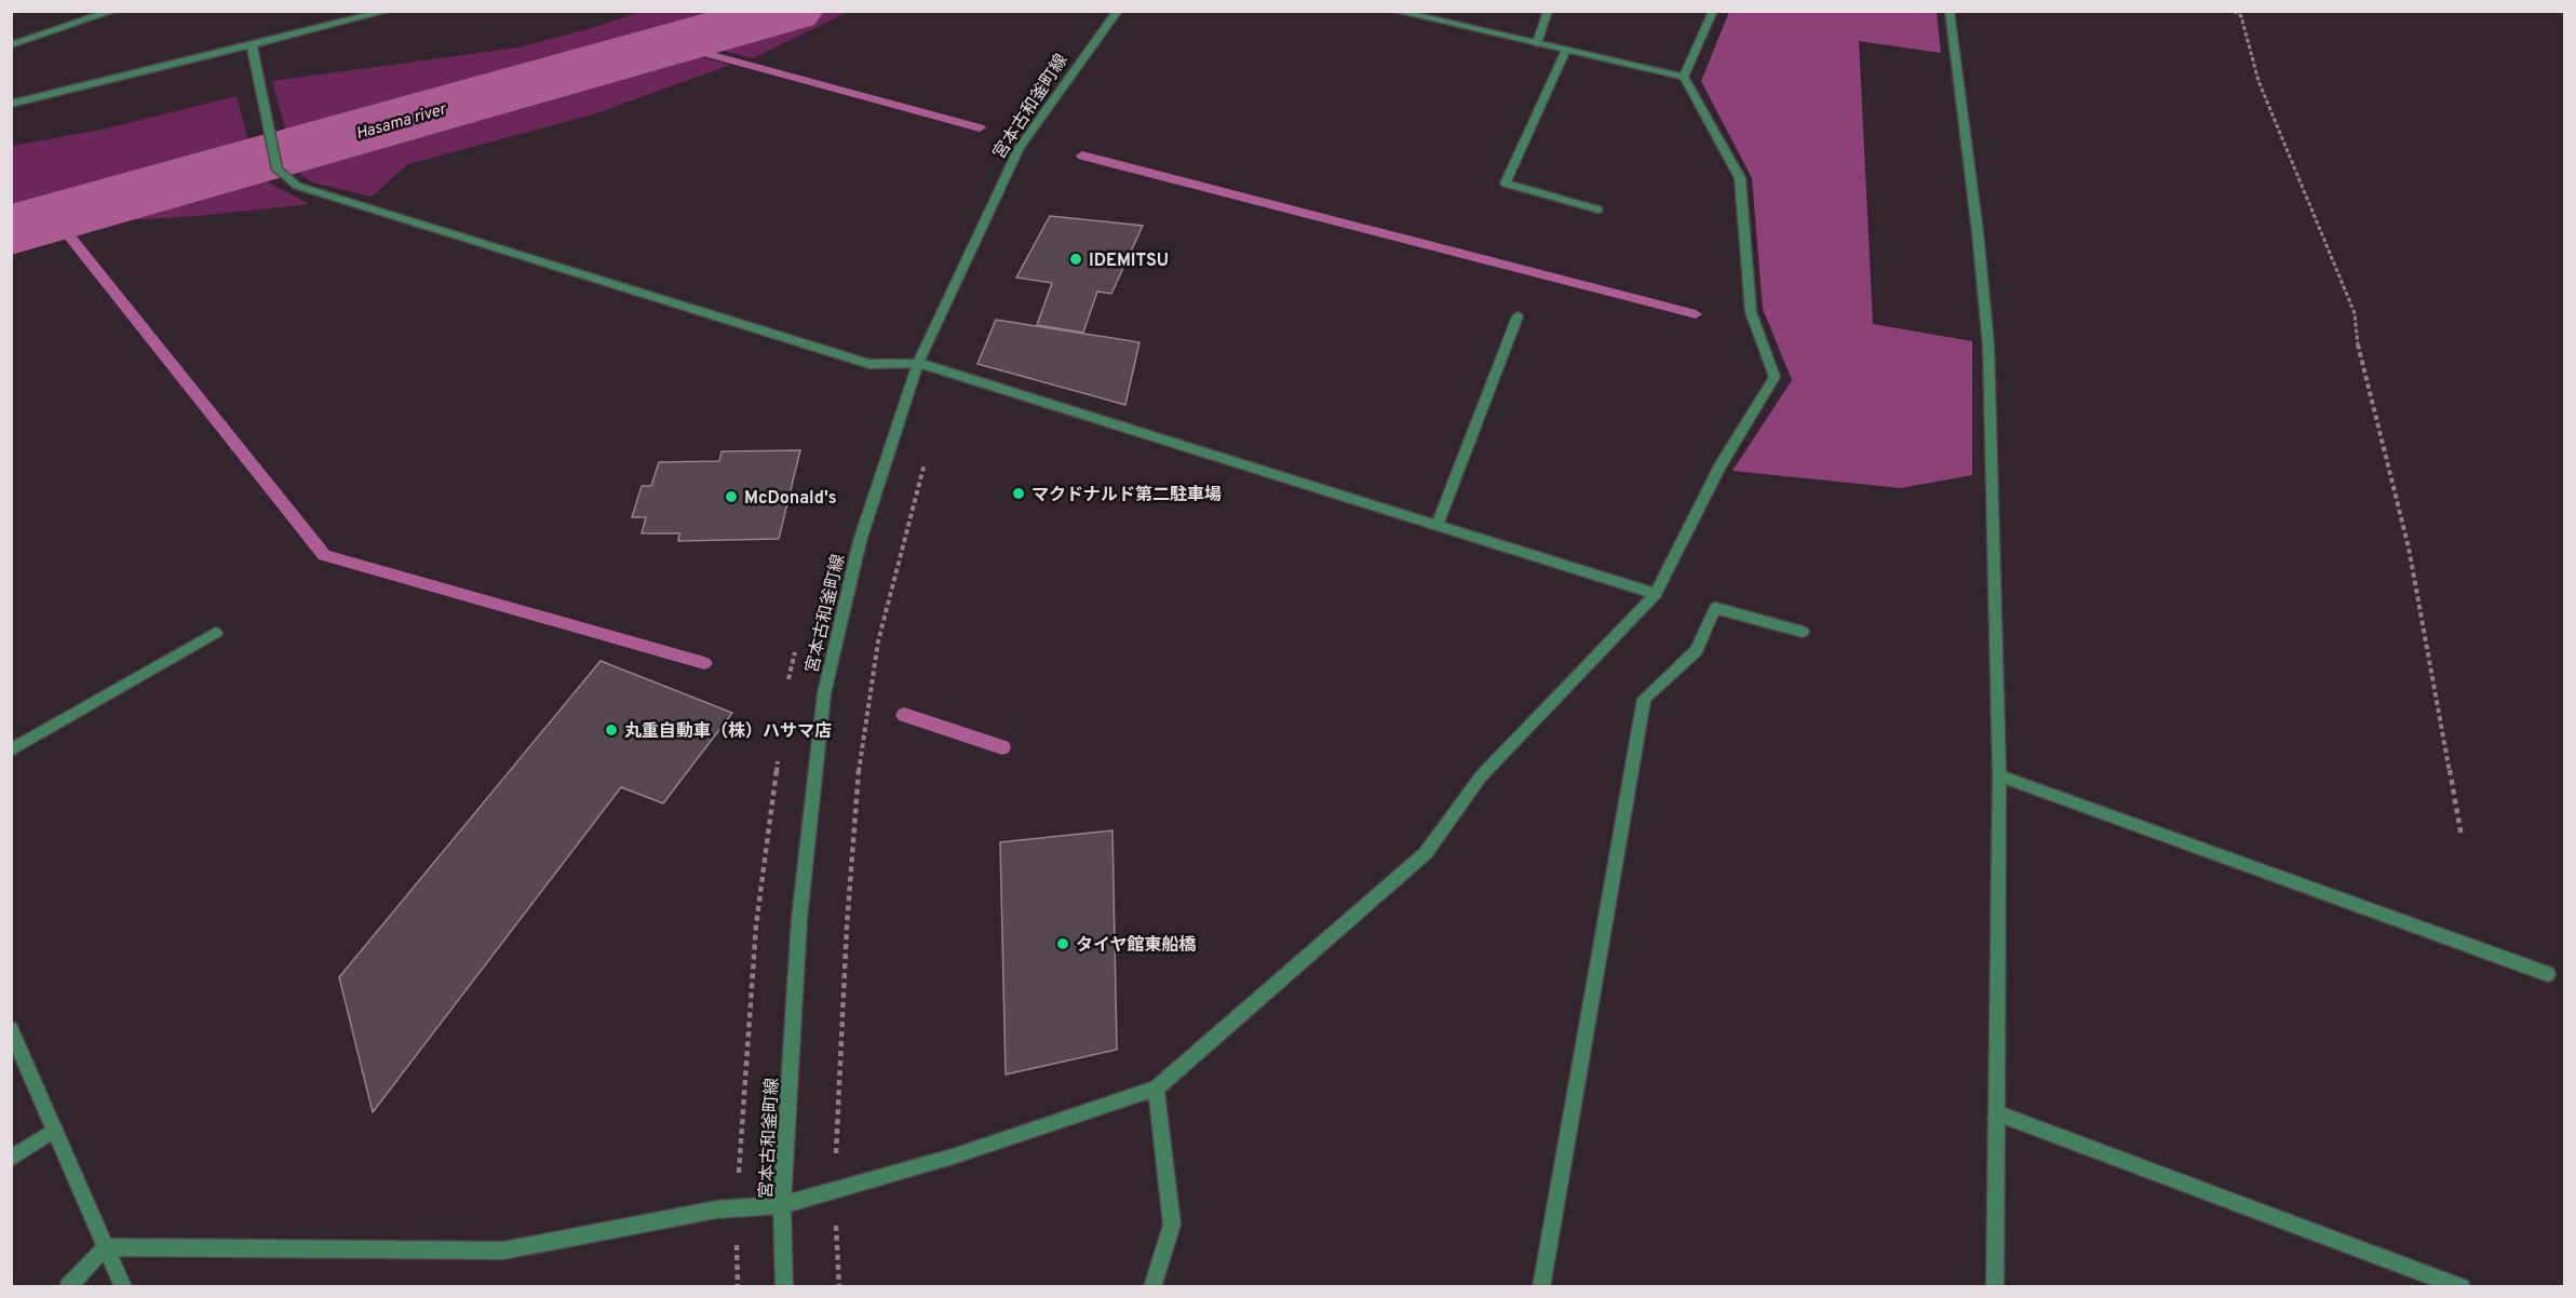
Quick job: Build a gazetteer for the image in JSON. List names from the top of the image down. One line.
{"streets":{"street":["宮本古和釜町線"]},"water":["Hasama river"],"places":["IDEMITSU","マクドナルド第二駐車場","McDonald's","丸重自動車（株）ハサマ店","タイヤ館東船橋"]}
